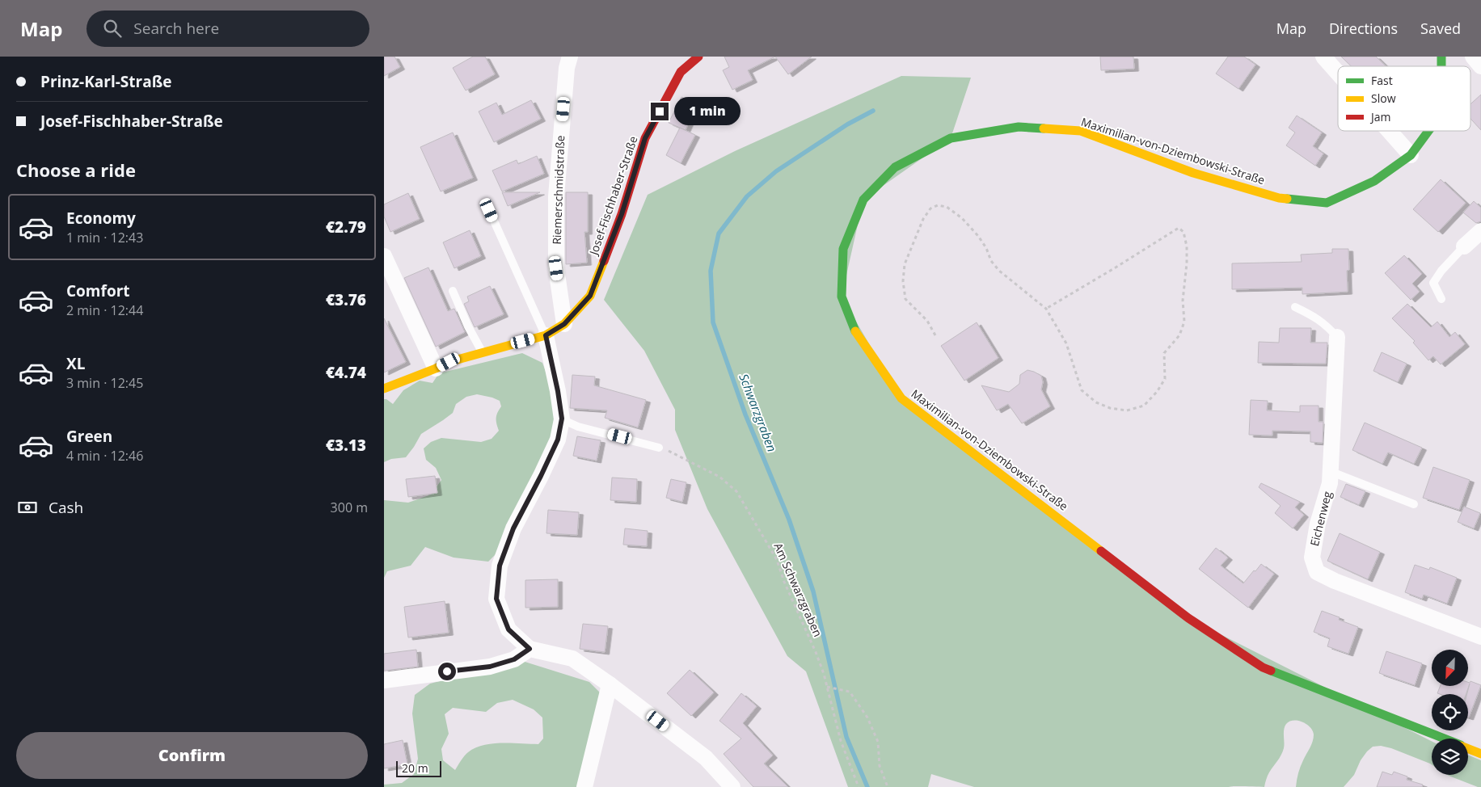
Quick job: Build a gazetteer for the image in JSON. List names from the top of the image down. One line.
{"streets":{"street":["Maximilian-von-Dziembowski-Straße","Riemerschmidstraße","Josef-Fischhaber-Straße","Eichenweg"],"path":["Am Schwarzgraben"]},"crossings":[["Riemerschmidstraße","Josef-Fischhaber-Straße"]],"water":["Schwarzgraben"],"legend":["Fast","Slow","Jam"],"scale_bar":"20 m","north":"bottom left","page":{"header":"Map","search":"Search here","nav":["Map","Directions","Saved"],"banner":["Prinz-Karl-Straße","Josef-Fischhaber-Straße"],"bubble":"1 min","heading":"Choose a ride","list":[{"name":"Economy","note":"1 min · 12:43","value":"€2.79"},{"name":"Comfort","note":"2 min · 12:44","value":"€3.76"},{"name":"XL","note":"3 min · 12:45","value":"€4.74"},{"name":"Green","note":"4 min · 12:46","value":"€3.13"}],"pay":["Cash","300 m"],"buttons":"Confirm","scale":"20 m"}}
